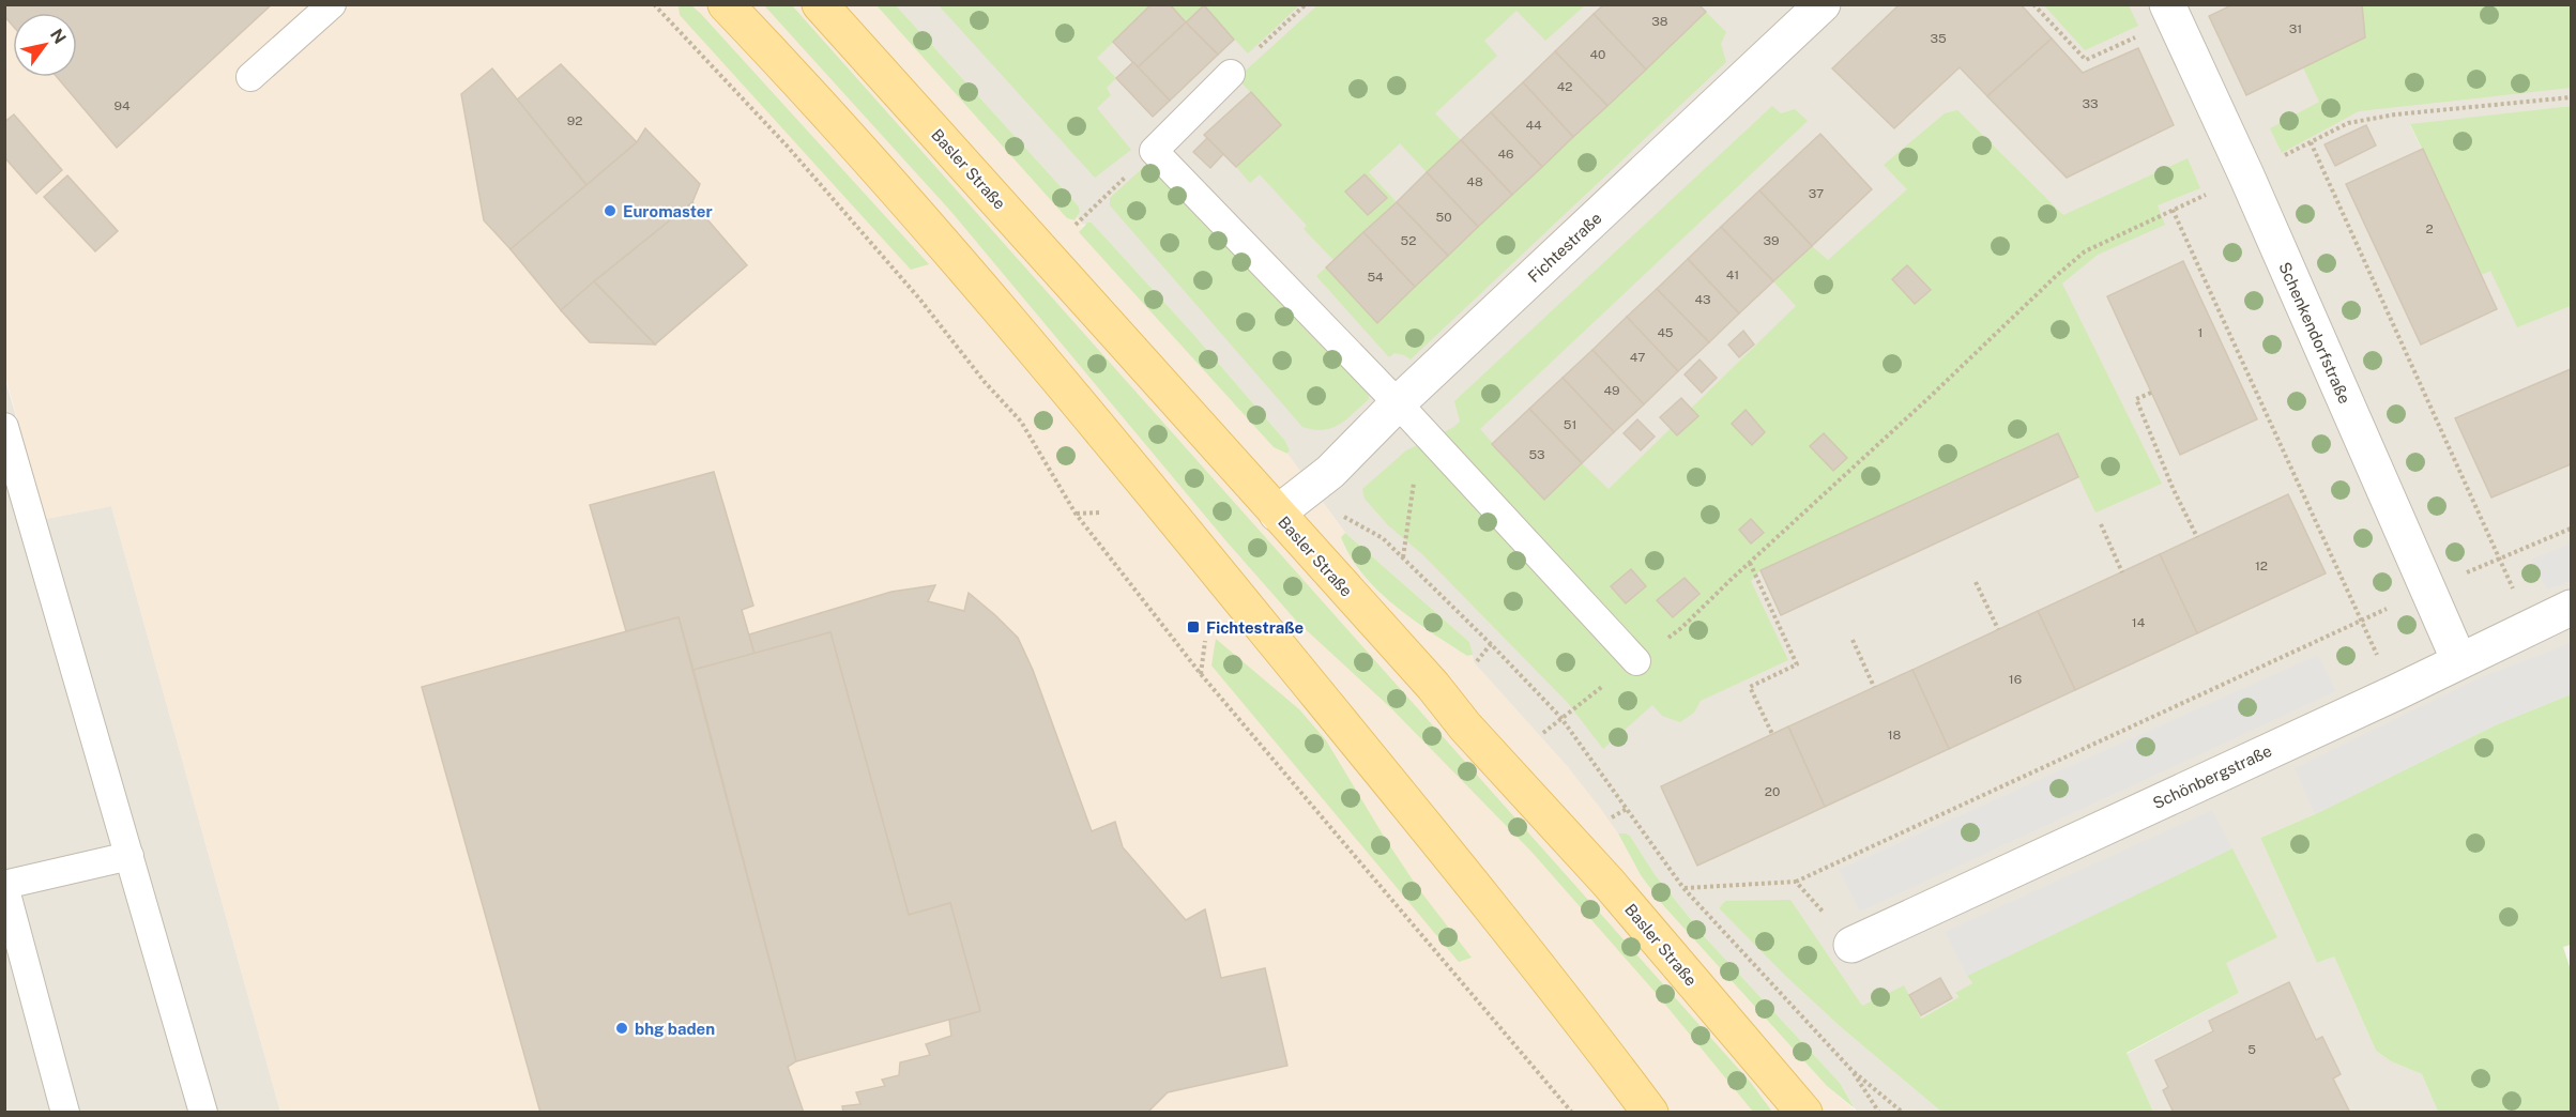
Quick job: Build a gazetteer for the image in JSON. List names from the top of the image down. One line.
{"streets":{"main road":["Basler Straße"],"street":["Fichtestraße","Schenkendorfstraße","Schönbergstraße"]},"crossings":[["Basler Straße","Fichtestraße"],["Schenkendorfstraße","Schönbergstraße"]],"places":{"other":["Euromaster","bhg baden"],"transit":["Fichtestraße"]},"house_numbers":["38","31","35","40","42","33","94","92","44","46","48","37","50","2","52","39","41","54","43","45","1","47","49","51","53","12","14","16","18","20","5"],"north":"top right"}
